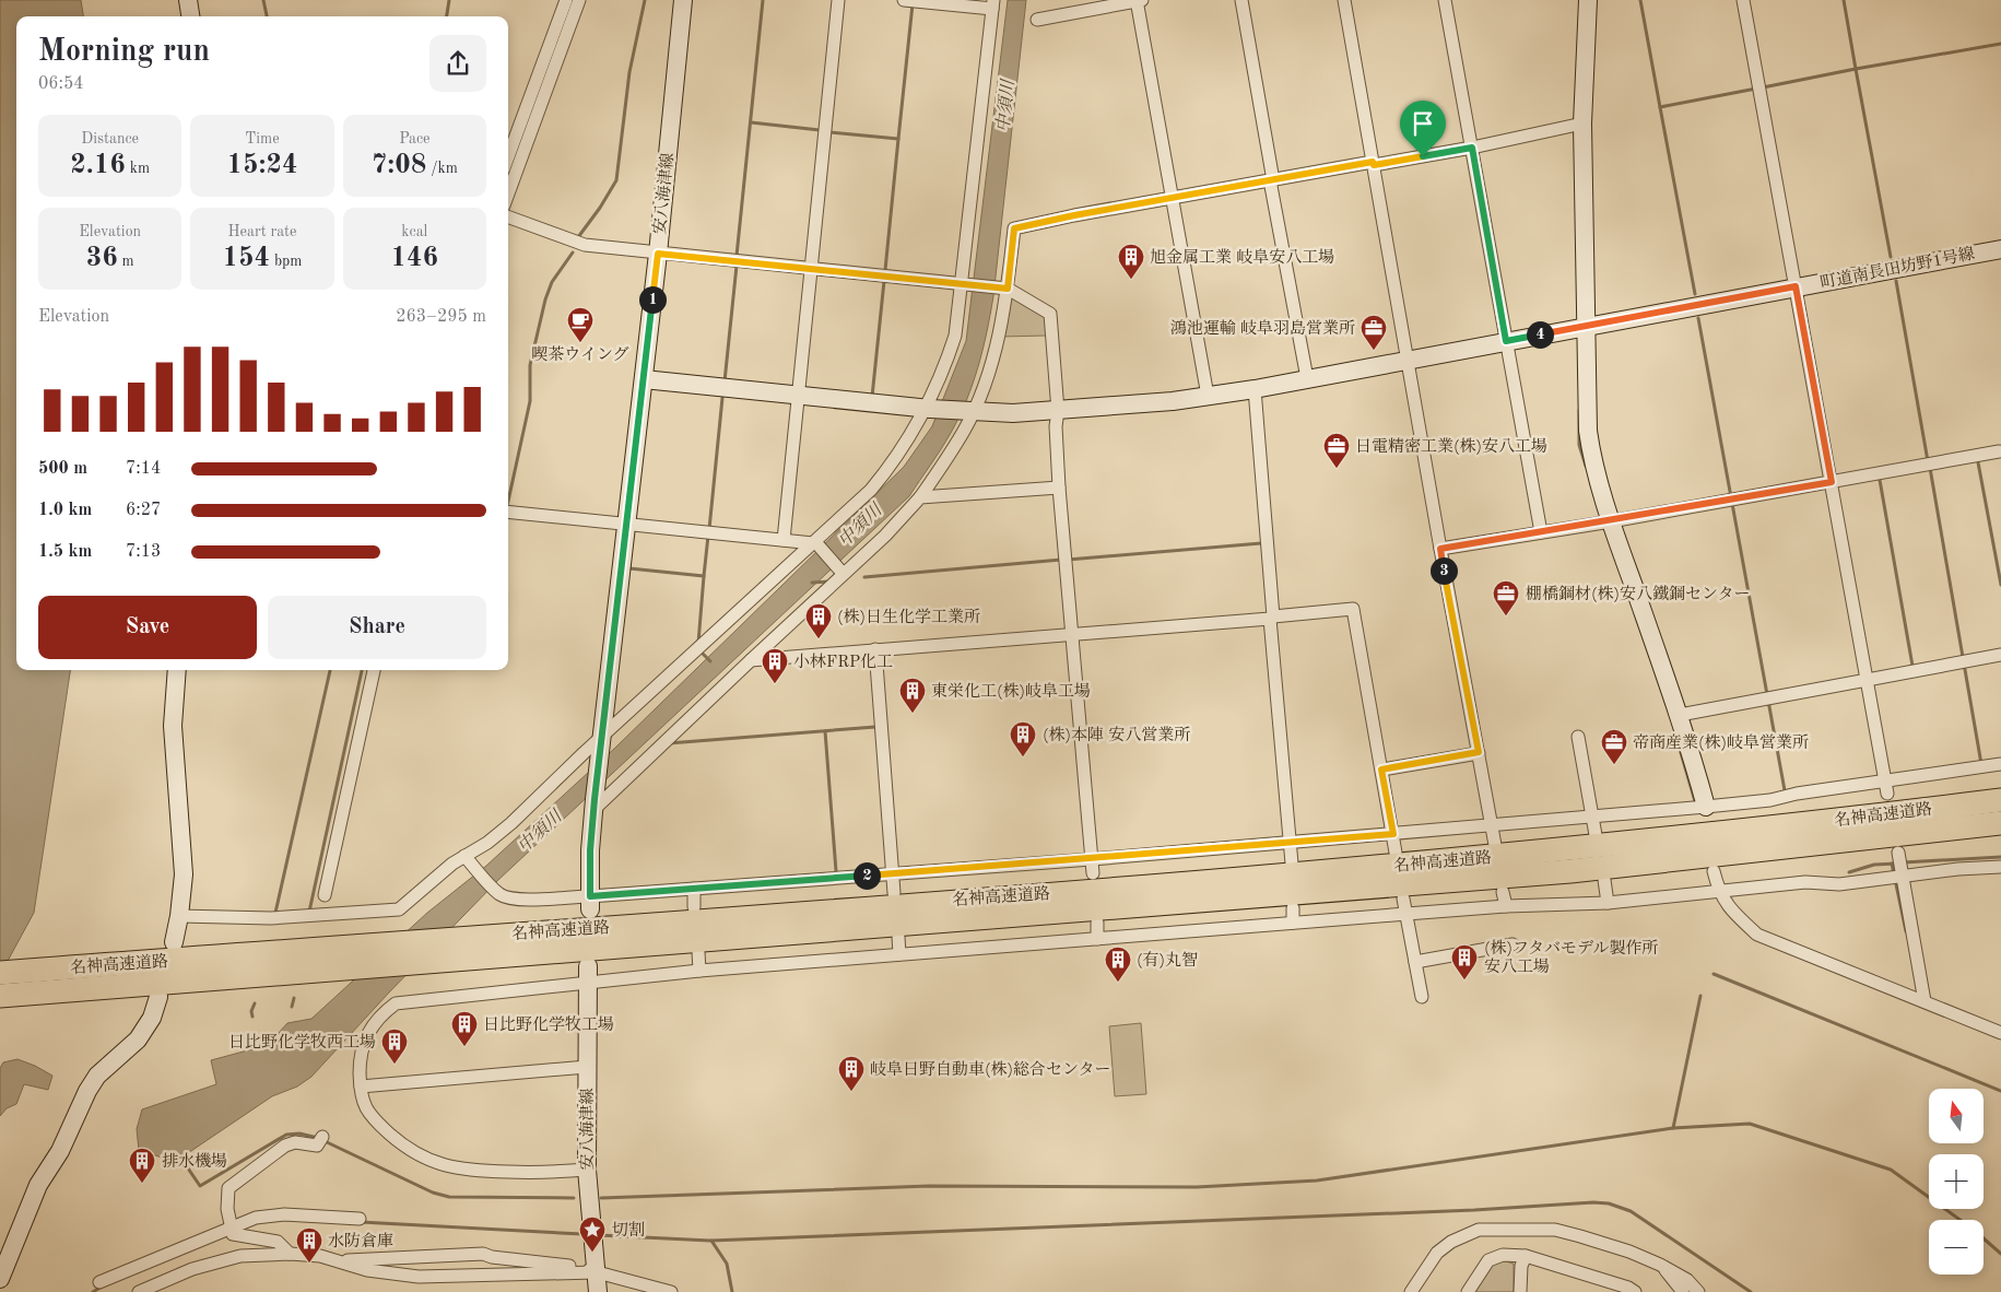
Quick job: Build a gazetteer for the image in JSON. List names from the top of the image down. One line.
{"streets":{"highway":["名神高速道路"],"street":["安八海津線","町道南長田坊野1号線"]},"crossings":[["安八海津線","町道南長田坊野1号線"]],"water":["中須川"],"places":{"building":["旭金属工業 岐阜安八工場","(株)日生化学工業所","小林FRP化工","東栄化工(株)岐阜工場","(株)本陣 安八営業所","(株)フタバモデル製作所 安八工場","(有)丸智","日比野化学牧工場","日比野化学牧西工場","岐阜日野自動車(株)総合センター","排水機場","水防倉庫"],"cafe":["喫茶ウイング"],"office":["鴻池運輸 岐阜羽島営業所","日電精密工業(株)安八工場","棚橋鋼材(株)安八鐵鋼センター","帝商産業(株)岐阜営業所"],"place":["切割"]},"north":"top","page":{"heading":["Morning run","06:54"],"stats":[["Distance","2.16 km"],["Time","15:24"],["Pace","7:08 /km"],["Elevation","36 m"],["Heart rate","154 bpm"],["kcal","146"]],"pins":["1","4","3","2"],"chart":["Elevation","263–295 m"],"list":[{"name":"500 m","note":"7:14"},{"name":"1.0 km","note":"6:27"},{"name":"1.5 km","note":"7:13"}],"buttons":["Save","Share"],"map_buttons":["+","−"]}}
